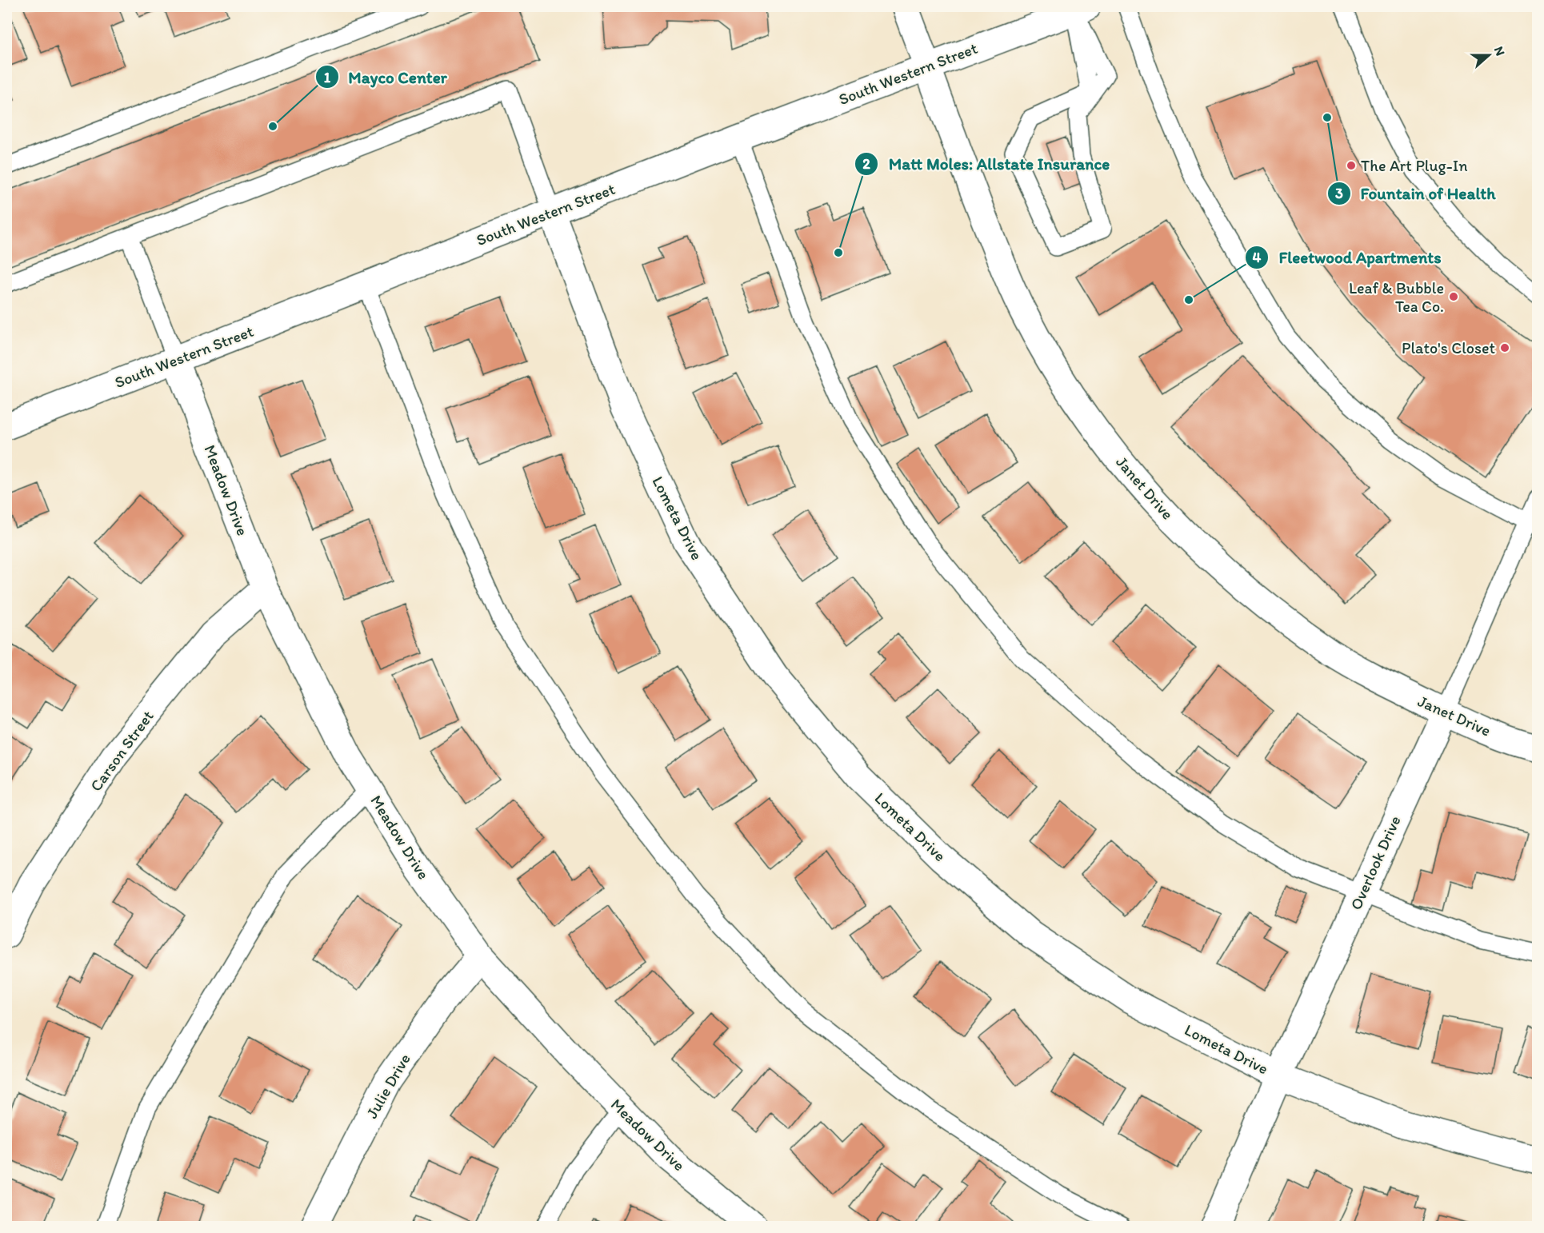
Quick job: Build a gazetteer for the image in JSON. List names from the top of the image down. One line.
{"streets":{"street":["South Western Street","Janet Drive","Meadow Drive","Lometa Drive","Carson Street","Overlook Drive","Julie Drive"]},"crossings":[["South Western Street","Janet Drive"],["South Western Street","Meadow Drive"],["South Western Street","Lometa Drive"],["Janet Drive","Overlook Drive"],["Meadow Drive","Carson Street"],["Meadow Drive","Julie Drive"],["Lometa Drive","Overlook Drive"]],"places":["Fountain of Health","Mayco Center","The Art Plug-In","Matt Moles: Allstate Insurance","Leaf & Bubble Tea Co.","Fleetwood Apartments","Plato's Closet"],"north":"right"}
